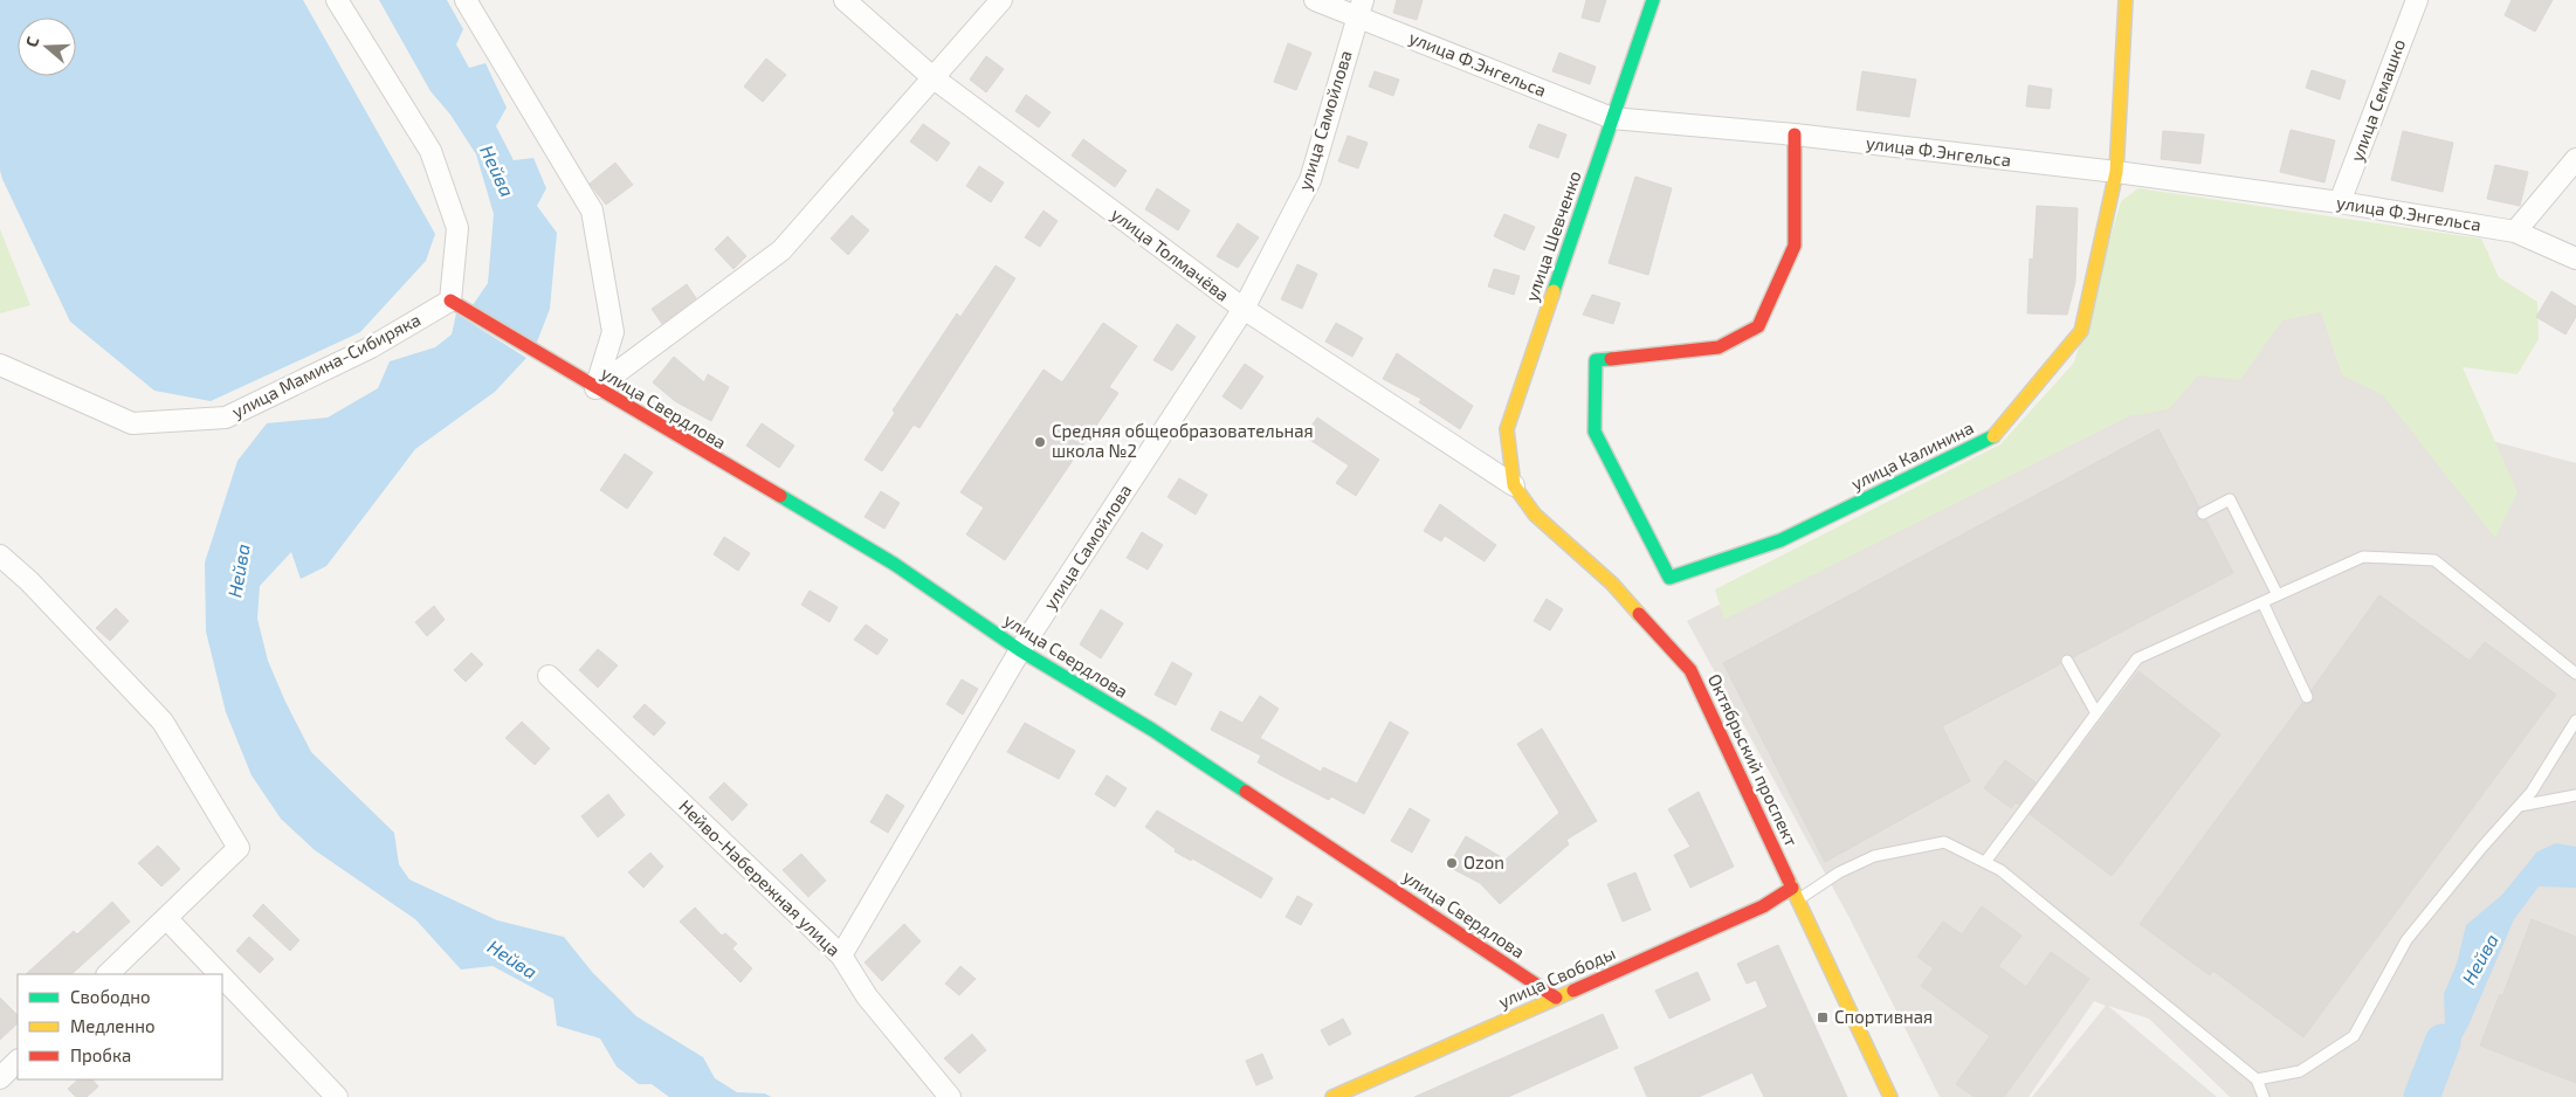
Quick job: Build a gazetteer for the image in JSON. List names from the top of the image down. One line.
{"streets":{"street":["улица Ф.Энгельса","улица Семашко","улица Самойлова","улица Шевченко","улица Толмачёва","улица Мамина-Сибиряка","улица Свердлова","улица Калинина","Октябрьский проспект","Нейво-Набережная улица","улица Свободы"]},"crossings":[["улица Ф.Энгельса","улица Семашко"],["улица Ф.Энгельса","улица Самойлова"],["улица Ф.Энгельса","улица Шевченко"],["улица Ф.Энгельса","улица Калинина"],["улица Самойлова","улица Толмачёва"],["улица Самойлова","улица Свердлова"],["улица Самойлова","Нейво-Набережная улица"],["улица Шевченко","улица Толмачёва"],["улица Шевченко","Октябрьский проспект"],["улица Толмачёва","Октябрьский проспект"],["улица Мамина-Сибиряка","улица Свердлова"],["улица Свердлова","улица Свободы"],["Октябрьский проспект","улица Свободы"]],"water":["Нейва"],"places":{"other":["Средняя общеобразовательная школа №2","Ozon"],"transit":["Спортивная"]},"legend":["Свободно","Медленно","Пробка"],"north":"left"}
